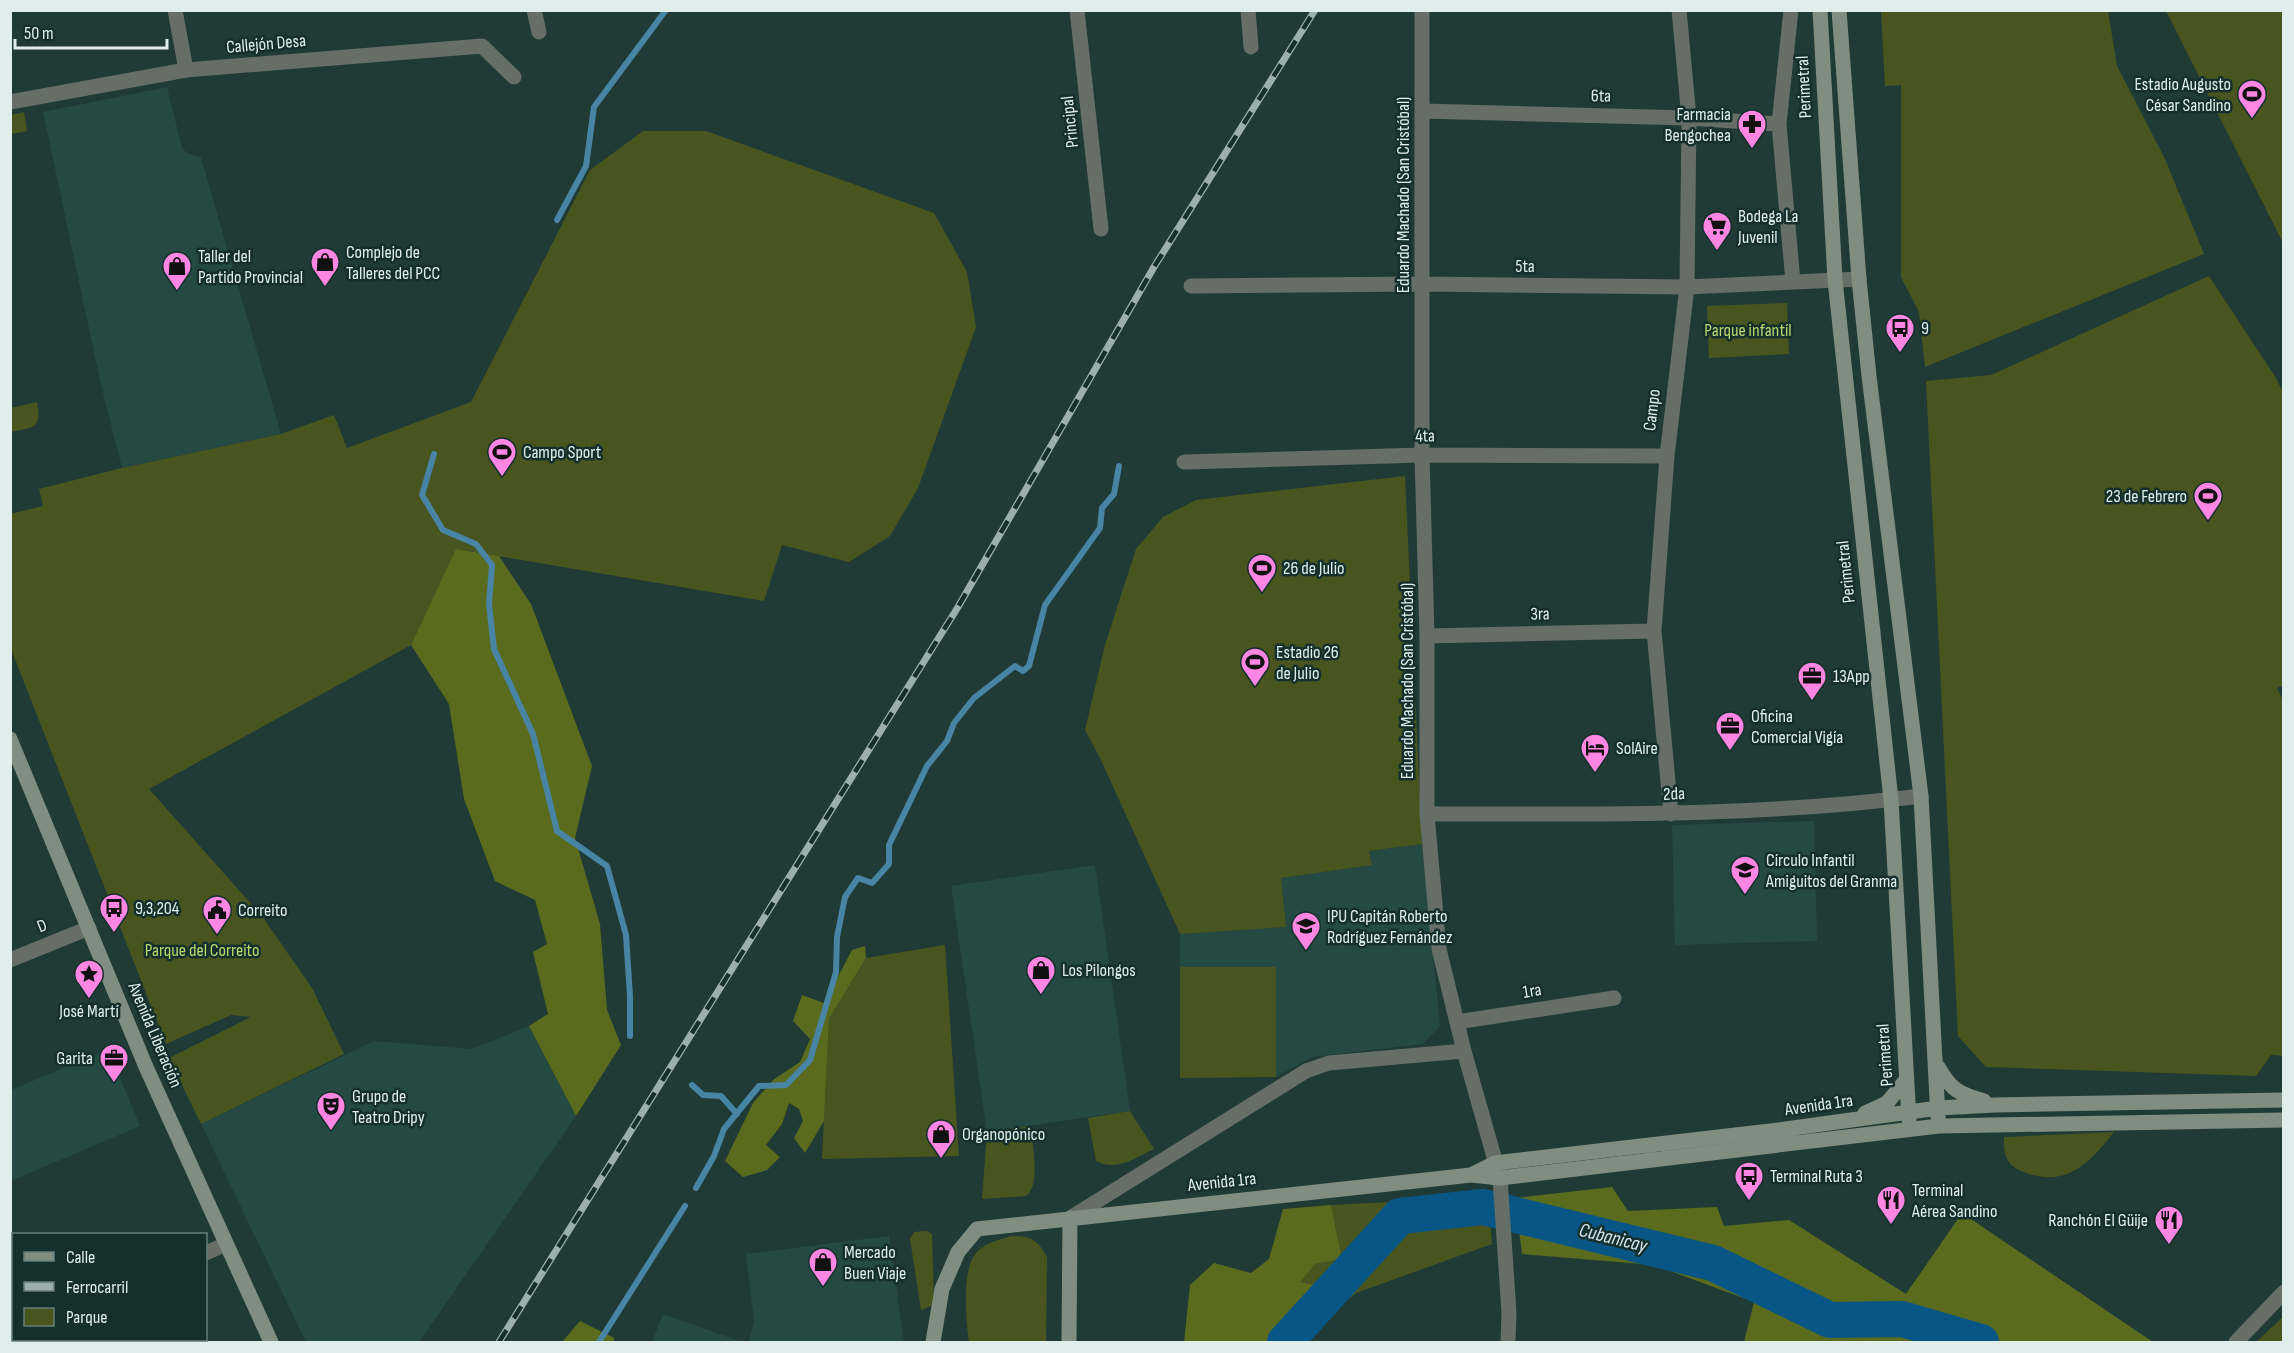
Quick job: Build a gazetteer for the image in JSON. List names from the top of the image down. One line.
{"streets":{"main road":["Perimetral","Avenida Liberación","Avenida 1ra"],"street":["Callejón Desa","6ta","Principal","Eduardo Machado (San Cristóbal)","5ta","Campo","4ta","3ra","2da","D","1ra"]},"crossings":[["Perimetral","5ta"],["Perimetral","2da"],["Perimetral","Avenida 1ra"],["6ta","Eduardo Machado (San Cristóbal)"],["6ta","Campo"],["Eduardo Machado (San Cristóbal)","5ta"],["Eduardo Machado (San Cristóbal)","4ta"],["Eduardo Machado (San Cristóbal)","3ra"],["Eduardo Machado (San Cristóbal)","2da"],["Eduardo Machado (San Cristóbal)","1ra"],["Eduardo Machado (San Cristóbal)","Avenida 1ra"],["5ta","Campo"],["Campo","4ta"],["Campo","3ra"],["Campo","2da"],["D","Avenida Liberación"]],"water":["Cubanicay"],"parks":["Parque infantíl","Parque del Correito"],"places":{"sports":["Estadio Augusto César Sandino","Campo Sport","23 de Febrero","26 de Julio","Estadio 26 de Julio"],"pharmacy":["Farmacia Bengochea"],"supermarket":["Bodega La Juvenil"],"shop":["Complejo de Talleres del PCC","Taller del Partido Provincial","Los Pilongos","Organopónico","Mercado Buen Viaje"],"bus stop":["9","9,3,204","Terminal Ruta 3"],"office":["13App","Oficina Comercial Vigía","Garita"],"hotel":["SolAire"],"school or university":["Círculo Infantil Amiguitos del Granma","IPU Capitán Roberto Rodríguez Fernández"],"public building":["Correito"],"place":["José Martí"],"theatre":["Grupo de Teatro Dripy"],"restaurant":["Terminal Aérea Sandino","Ranchón El Güije"]},"legend":["Calle","Ferrocarril","Parque"],"scale_bar":"50 m"}
